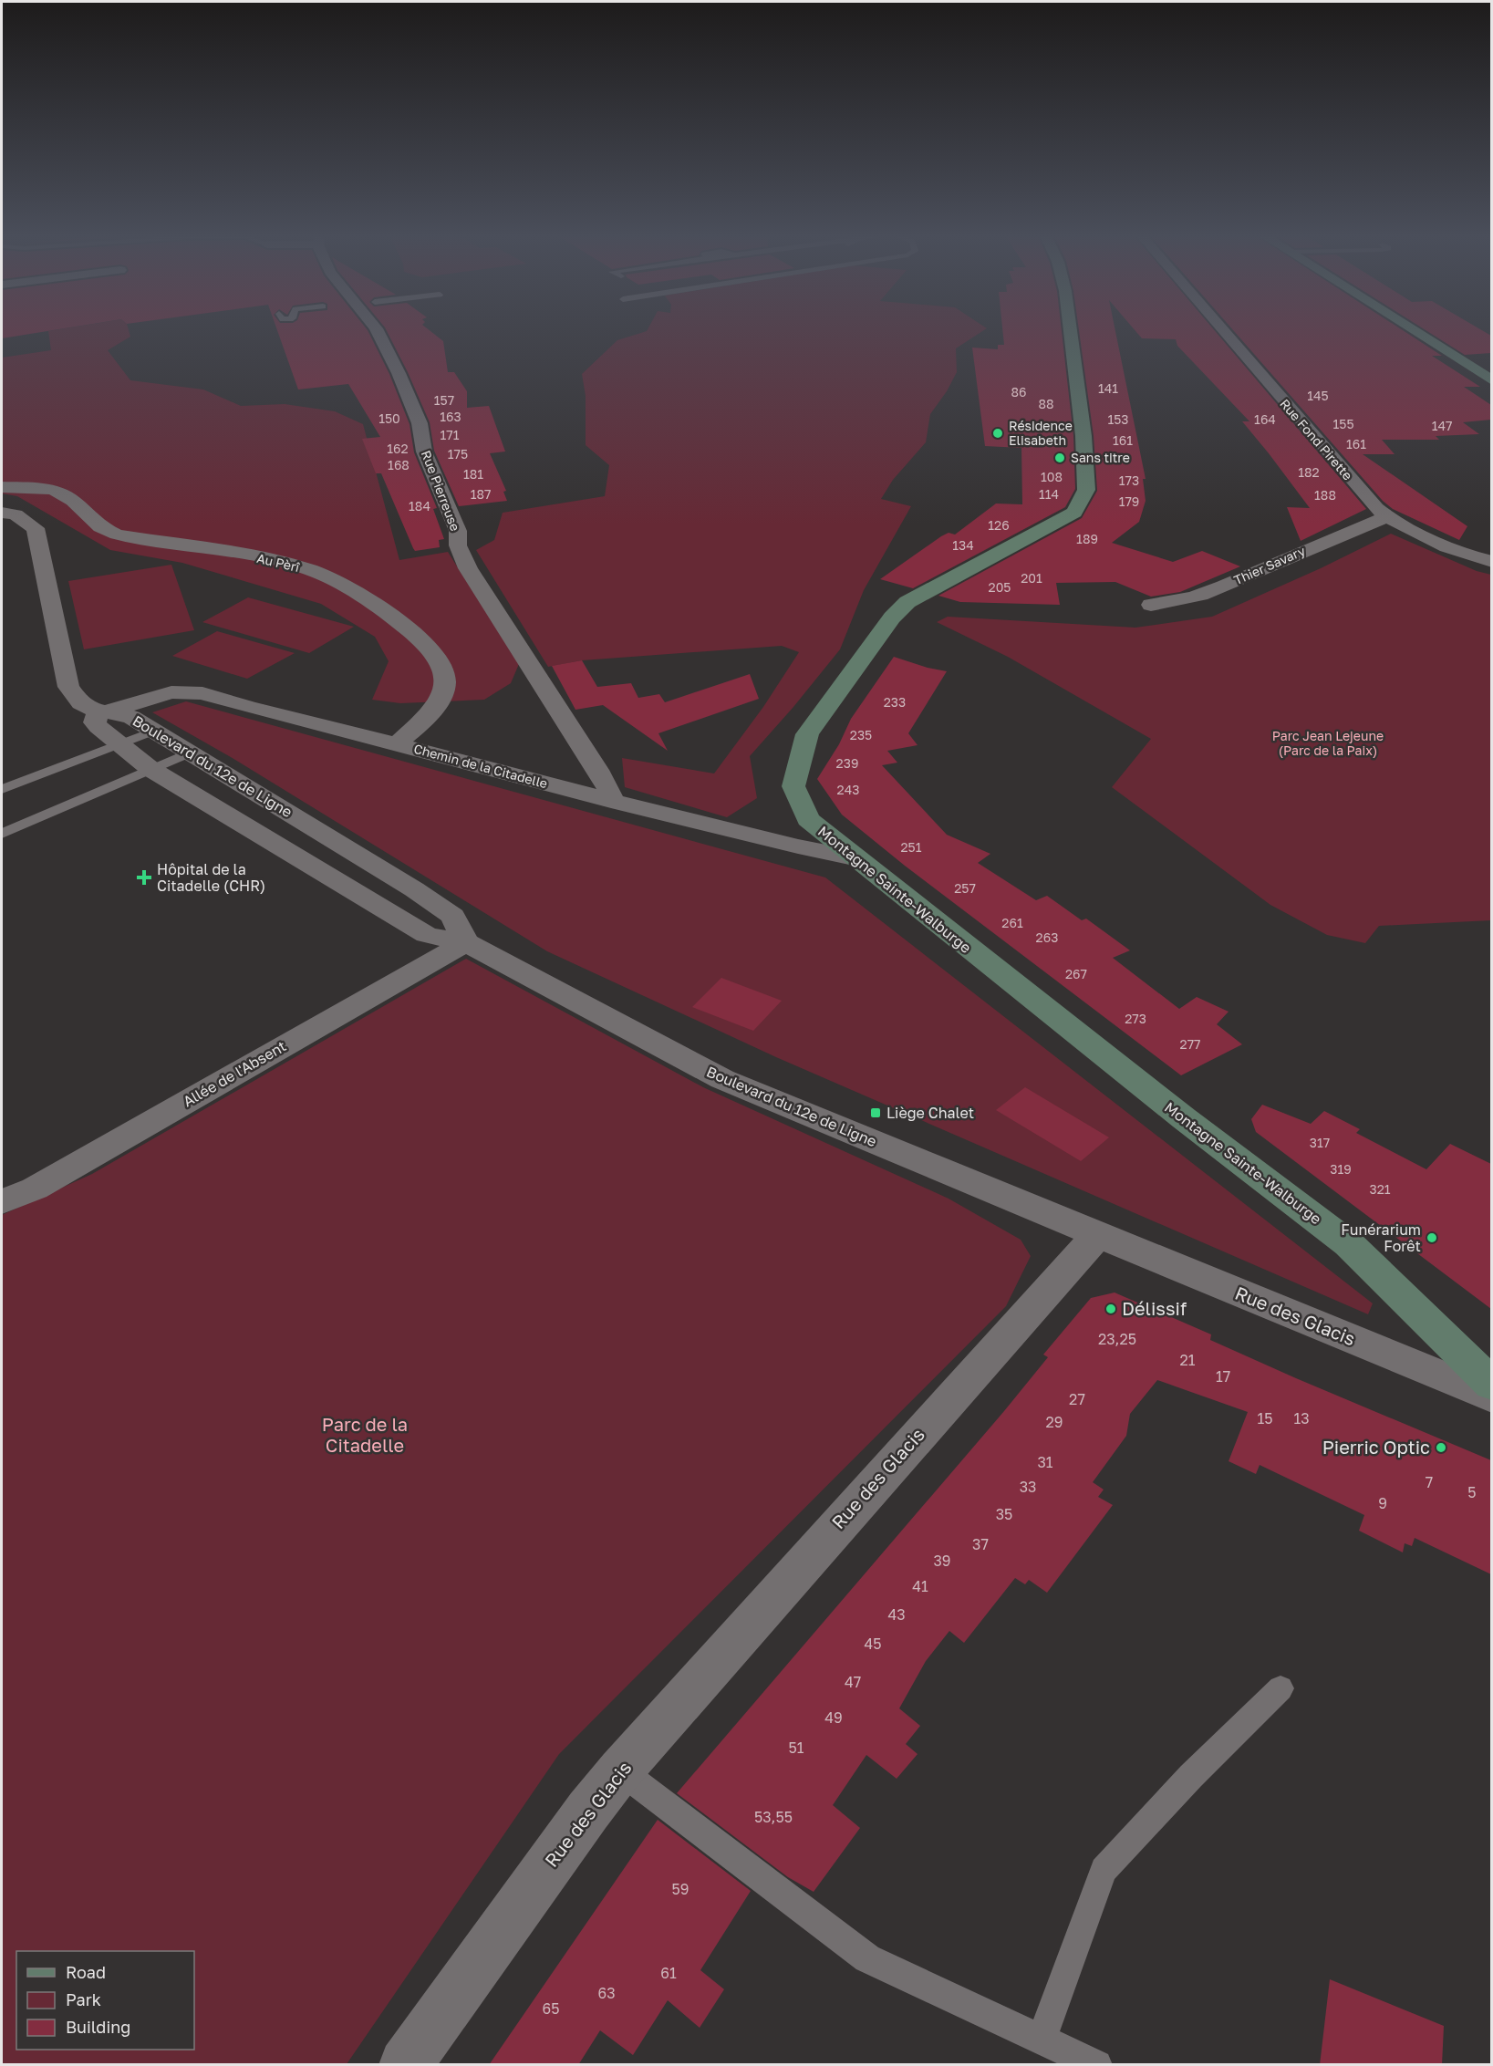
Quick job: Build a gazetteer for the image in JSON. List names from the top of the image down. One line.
{"streets":{"street":["Rue Fond Pirette","Rue Pierreuse","Au Pèrî","Thier Savary","Boulevard du 12e de Ligne","Chemin de la Citadelle","Montagne Sainte-Walburge","Allée de l'Absent","Rue des Glacis"]},"crossings":[["Rue Fond Pirette","Thier Savary"],["Rue Pierreuse","Chemin de la Citadelle"],["Au Pèrî","Chemin de la Citadelle"],["Boulevard du 12e de Ligne","Chemin de la Citadelle"],["Boulevard du 12e de Ligne","Allée de l'Absent"],["Boulevard du 12e de Ligne","Rue des Glacis"],["Chemin de la Citadelle","Montagne Sainte-Walburge"]],"parks":["Parc Jean Lejeune (Parc de la Paix)","Parc de la Citadelle"],"places":{"other":["Résidence Elisabeth","Sans titre","Funérarium Forêt","Délissif","Pierric Optic"],"health":["Hôpital de la Citadelle (CHR)"],"transit":["Liège Chalet"]},"house_numbers":["141","86","145","157","88","163","150","153","164","155","147","171","161","161","162","175","168","182","181","108","173","187","114","188","179","184","126","189","134","201","205","233","235","239","243","251","257","261","263","267","273","277","317","319","321","23,25","21","17","27","15","13","29","31","7","33","5","9","35","37","39","41","43","45","47","49","51","53,55","59","61","63","65"],"legend":["Road","Park","Building"]}
